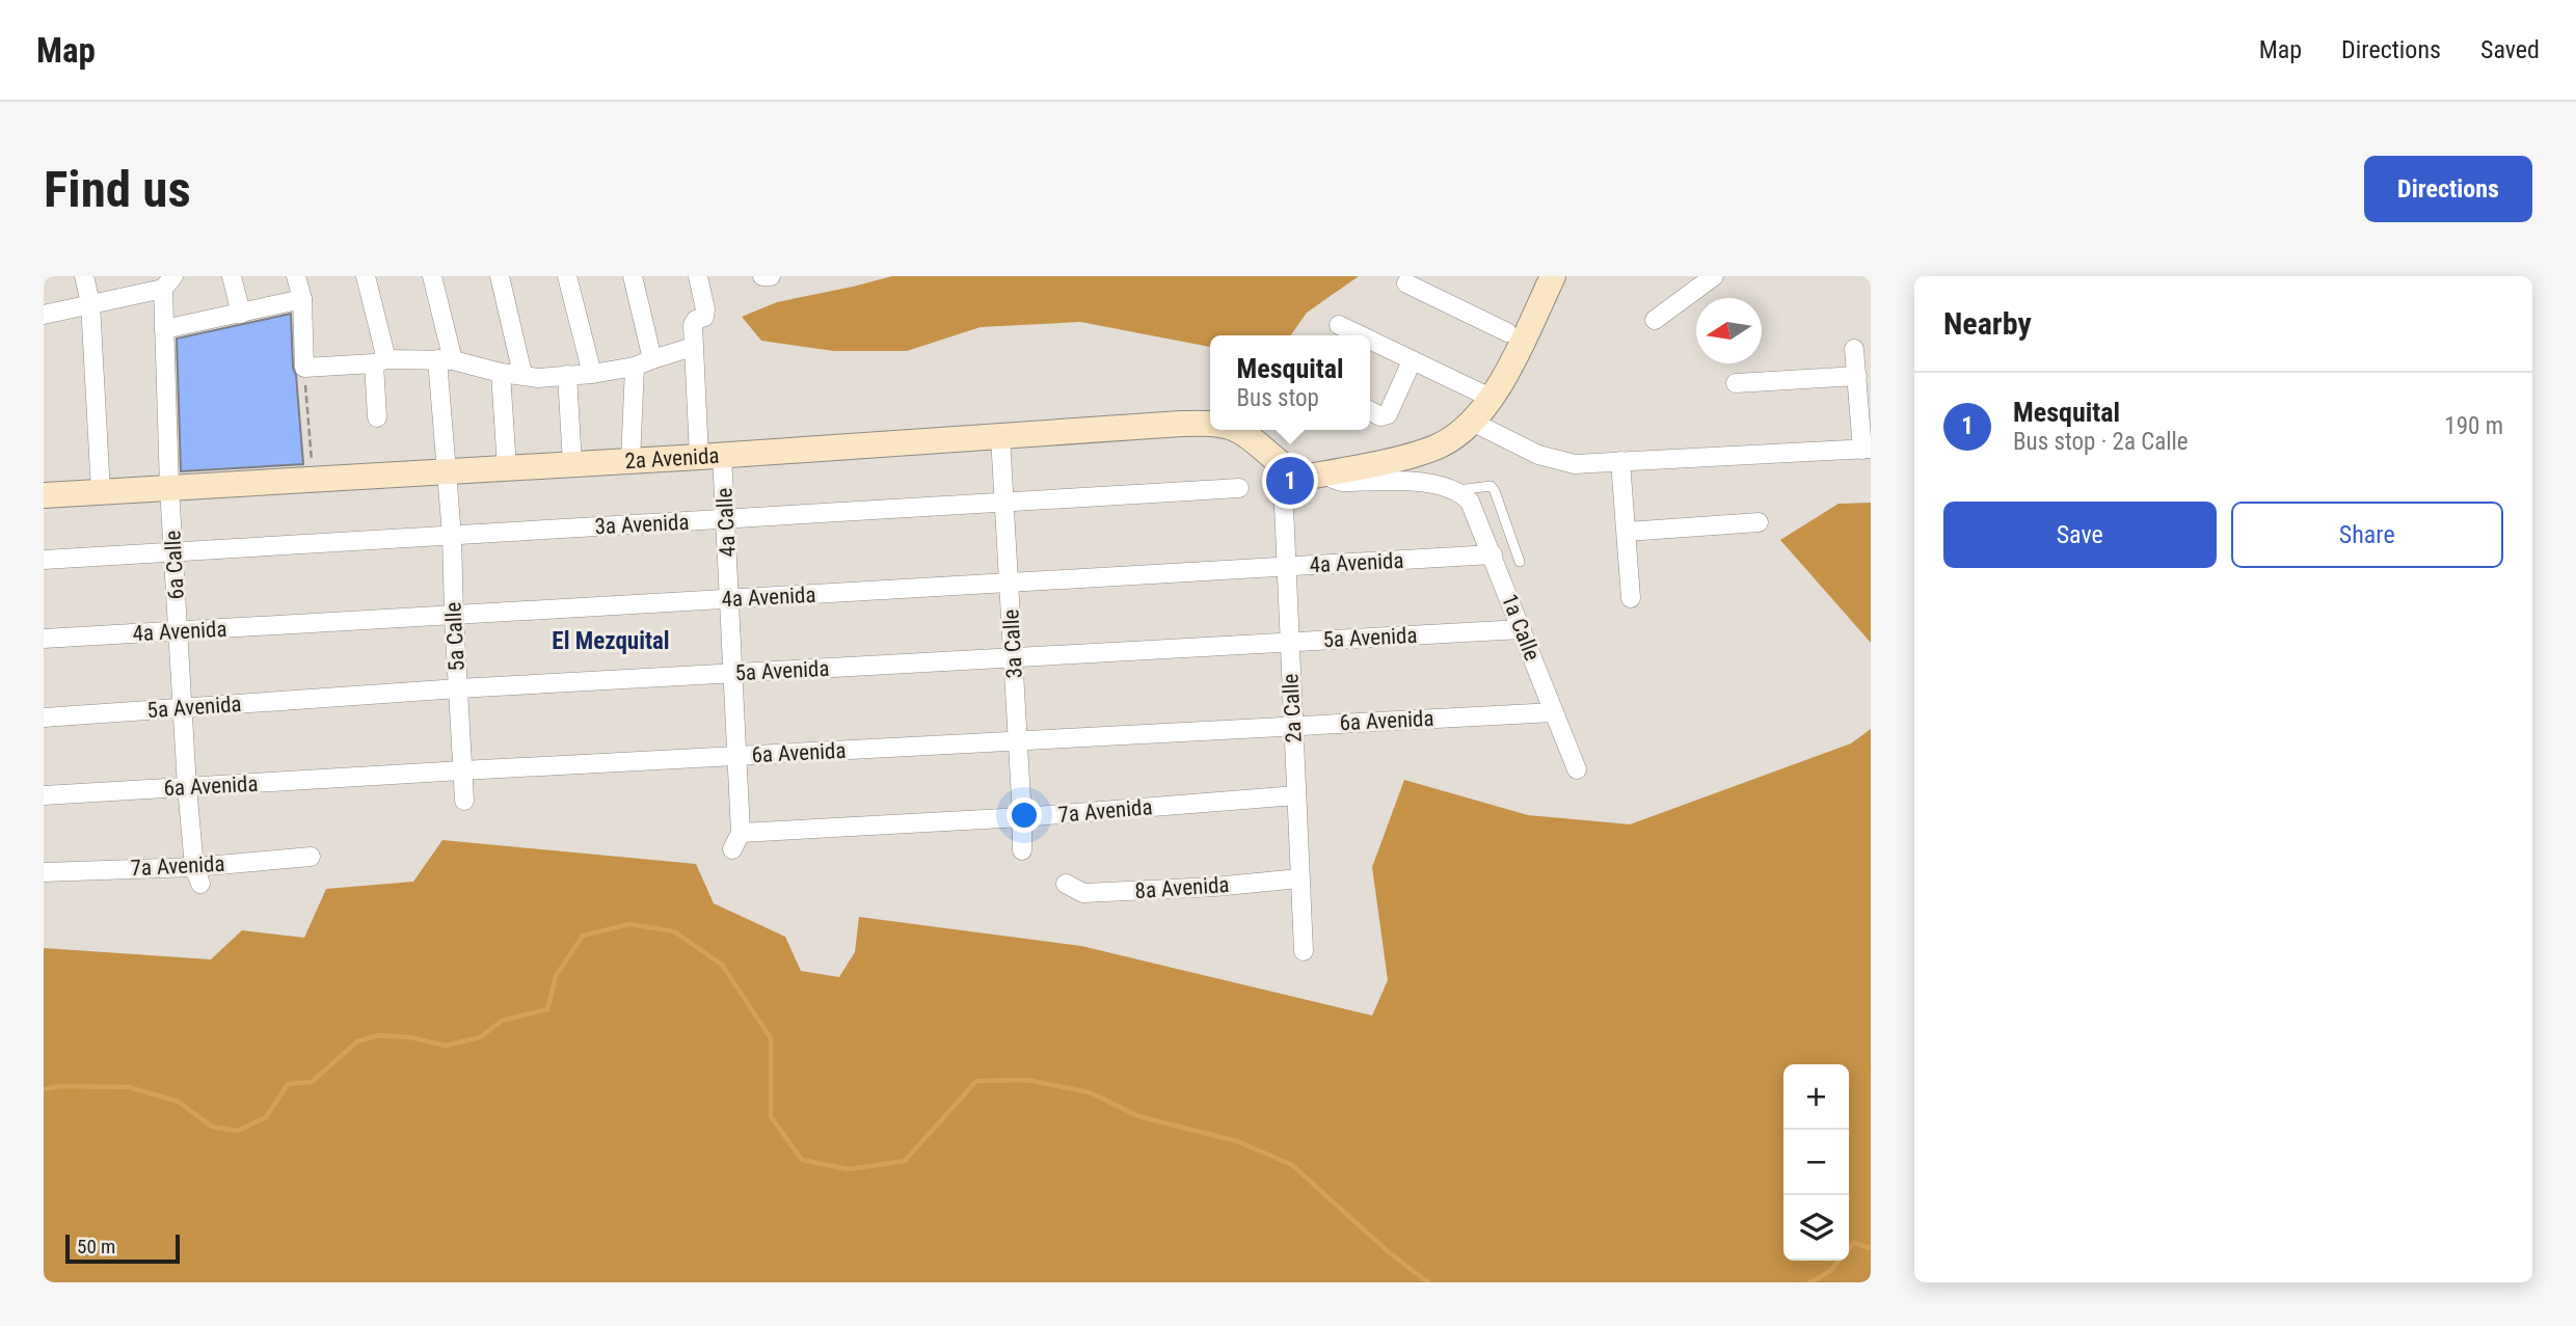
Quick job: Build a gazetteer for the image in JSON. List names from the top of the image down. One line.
{"streets":{"main road":["2a Avenida"],"street":["4a Calle","3a Avenida","4a Avenida","6a Calle","1a Calle","5a Calle","5a Avenida","3a Calle","2a Calle","6a Avenida","7a Avenida","8a Avenida"]},"crossings":[["2a Avenida","4a Calle"],["2a Avenida","6a Calle"],["2a Avenida","5a Calle"],["2a Avenida","3a Calle"],["2a Avenida","2a Calle"],["4a Calle","3a Avenida"],["4a Calle","4a Avenida"],["4a Calle","5a Avenida"],["4a Calle","6a Avenida"],["4a Calle","7a Avenida"],["3a Avenida","6a Calle"],["3a Avenida","5a Calle"],["3a Avenida","3a Calle"],["4a Avenida","6a Calle"],["4a Avenida","1a Calle"],["4a Avenida","5a Calle"],["4a Avenida","3a Calle"],["4a Avenida","2a Calle"],["6a Calle","5a Avenida"],["6a Calle","6a Avenida"],["6a Calle","7a Avenida"],["1a Calle","5a Avenida"],["1a Calle","6a Avenida"],["5a Calle","5a Avenida"],["5a Calle","6a Avenida"],["5a Avenida","3a Calle"],["5a Avenida","2a Calle"],["3a Calle","6a Avenida"],["3a Calle","7a Avenida"],["2a Calle","6a Avenida"],["2a Calle","7a Avenida"],["2a Calle","8a Avenida"]],"districts":["El Mezquital"],"scale_bar":"50 m","north":"left","page":{"header":"Map","nav":["Map","Directions","Saved"],"buttons":["Directions",["Save","Share"]],"title":"Find us","heading":"Nearby","popup":["Mesquital","Bus stop"],"list":[{"mark":"1","name":"Mesquital","note":"Bus stop · 2a Calle","value":"190 m"}],"pins":"1","map_buttons":["+","−"],"scale":"50 m"}}
